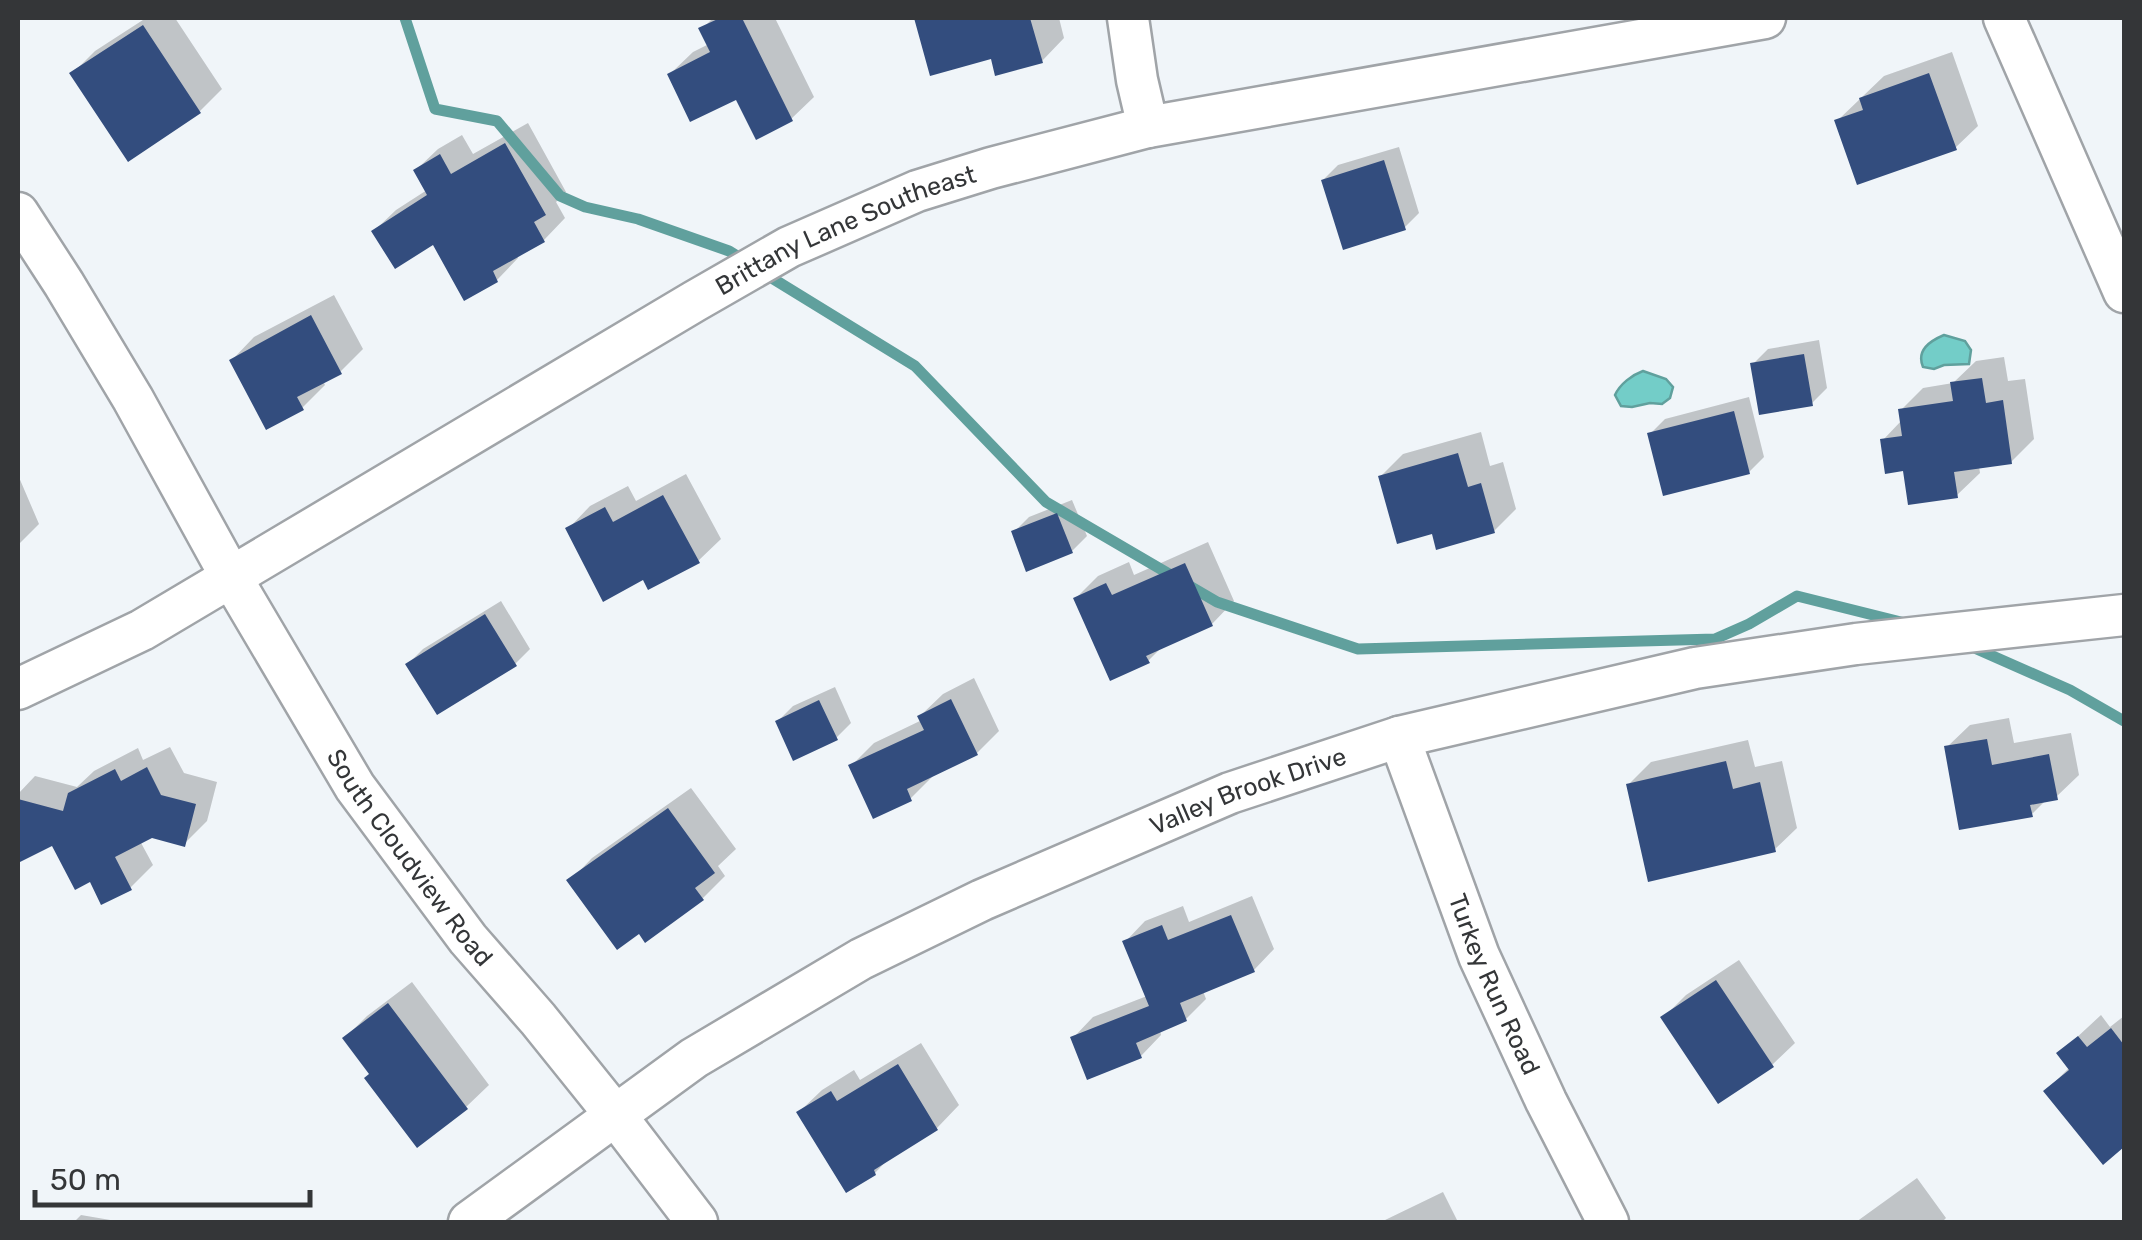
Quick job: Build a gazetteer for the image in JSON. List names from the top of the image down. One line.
{"streets":{"street":["Brittany Lane Southeast","Valley Brook Drive","South Cloudview Road","Turkey Run Road"]},"crossings":[["Brittany Lane Southeast","South Cloudview Road"],["Valley Brook Drive","South Cloudview Road"],["Valley Brook Drive","Turkey Run Road"]],"scale_bar":"50 m"}
